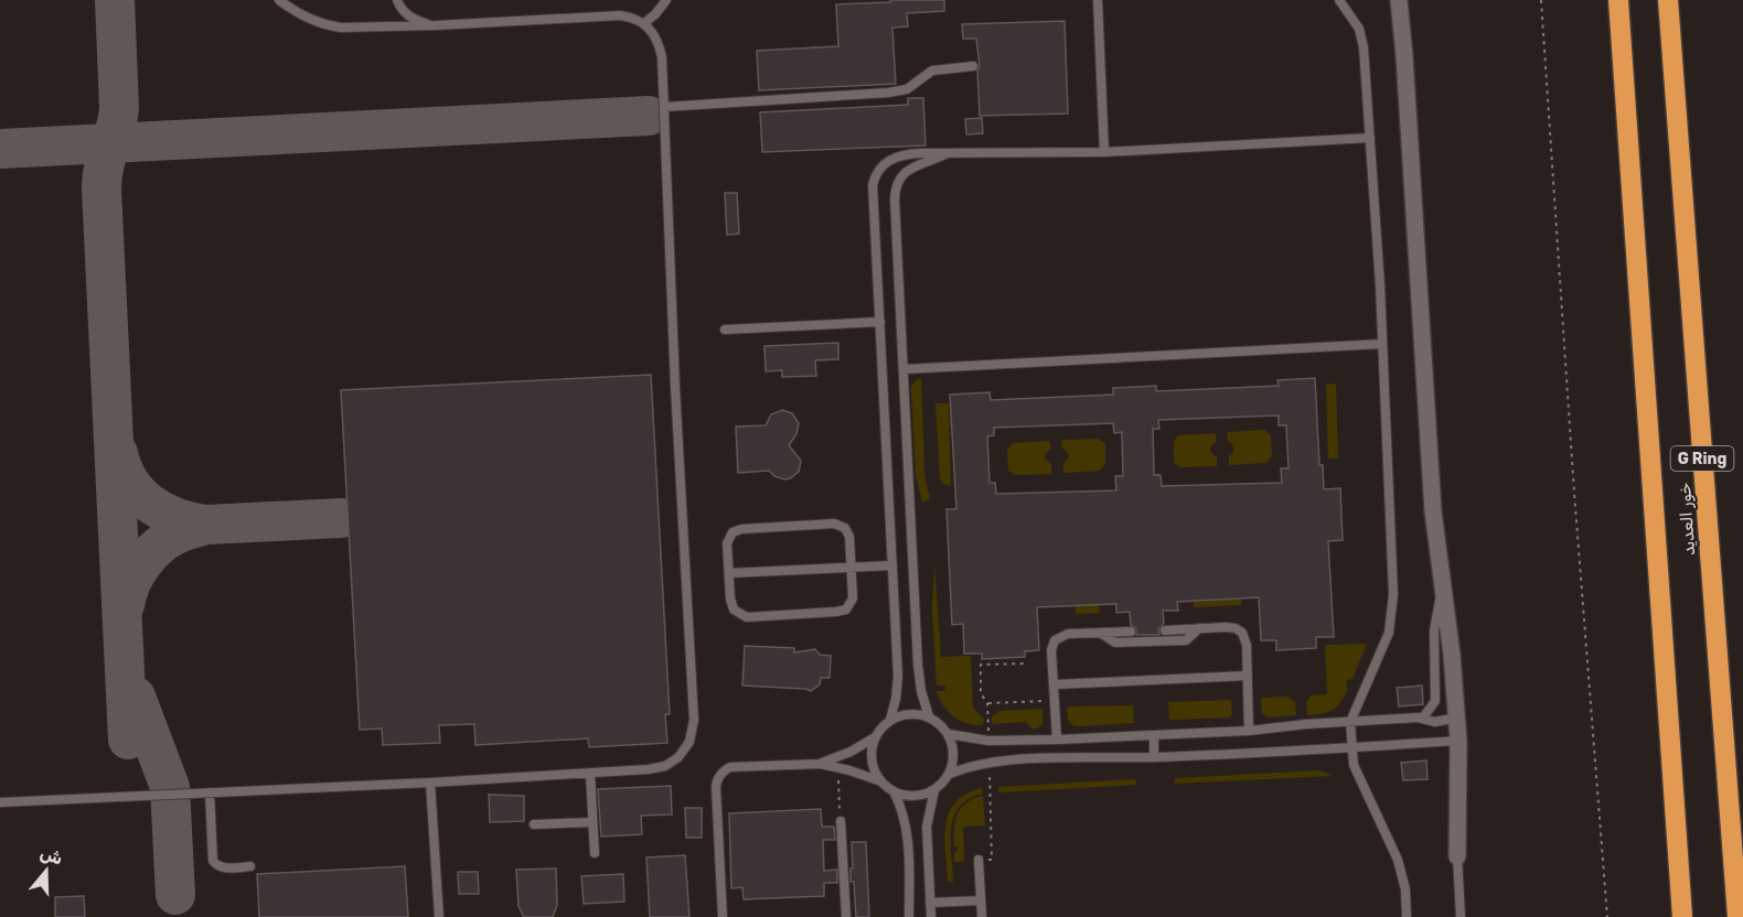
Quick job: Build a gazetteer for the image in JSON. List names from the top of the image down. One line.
{"streets":{"highway":["G Ring","خور العديد"]},"north":"top"}
